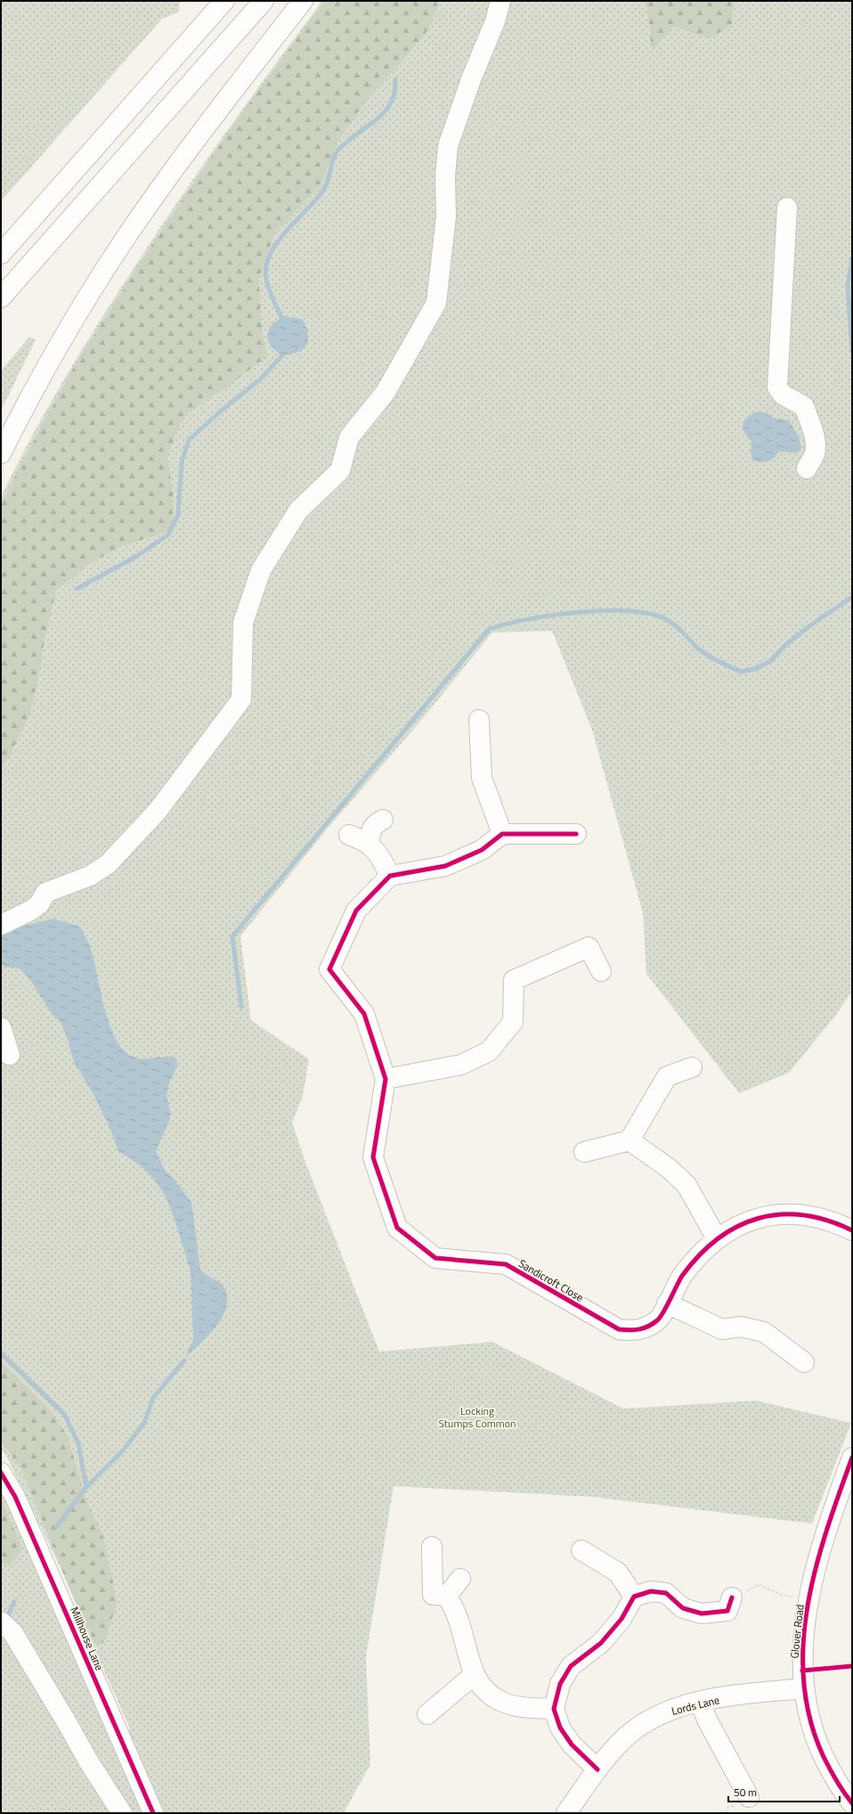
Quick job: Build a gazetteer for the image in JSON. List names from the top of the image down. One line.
{"streets":{"main road":["Sandicroft Close","Glover Road","Millhouse Lane","Lords Lane"]},"crossings":[["Glover Road","Lords Lane"]],"parks":["Locking Stumps Common"],"scale_bar":"50 m"}
